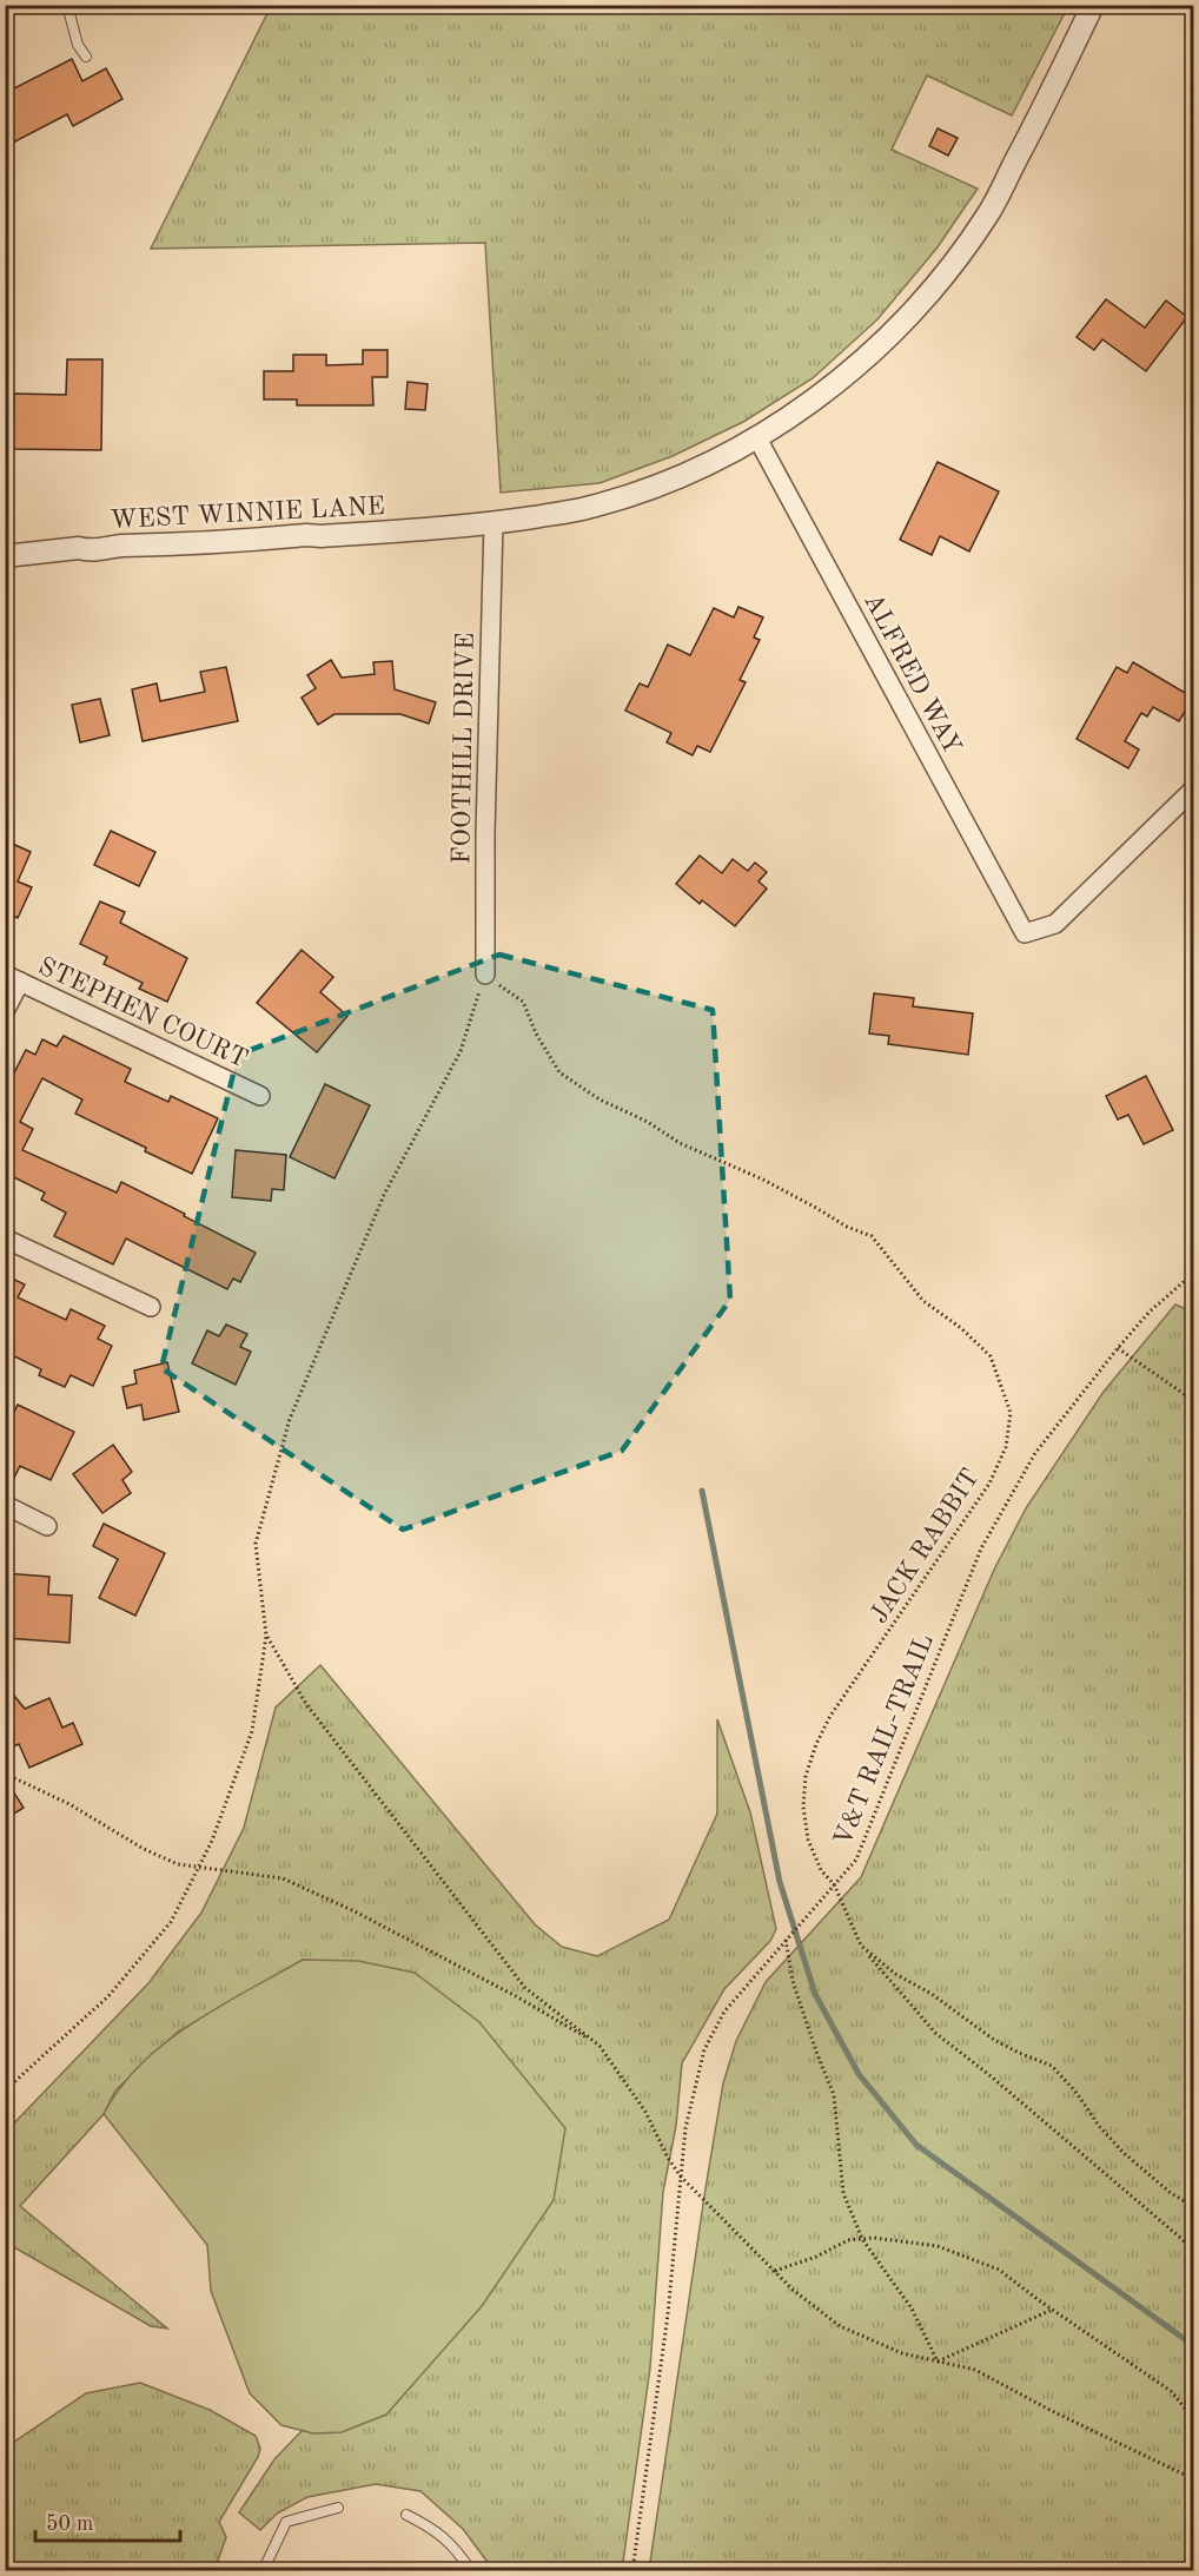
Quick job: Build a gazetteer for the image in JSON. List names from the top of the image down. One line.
{"streets":{"street":["WEST WINNIE LANE","ALFRED WAY","FOOTHILL DRIVE","STEPHEN COURT"],"path":["JACK RABBIT","V&T RAIL-TRAIL"]},"crossings":[["WEST WINNIE LANE","ALFRED WAY"],["WEST WINNIE LANE","FOOTHILL DRIVE"],["FOOTHILL DRIVE","JACK RABBIT"],["JACK RABBIT","V&T RAIL-TRAIL"]],"scale_bar":"50 m"}
